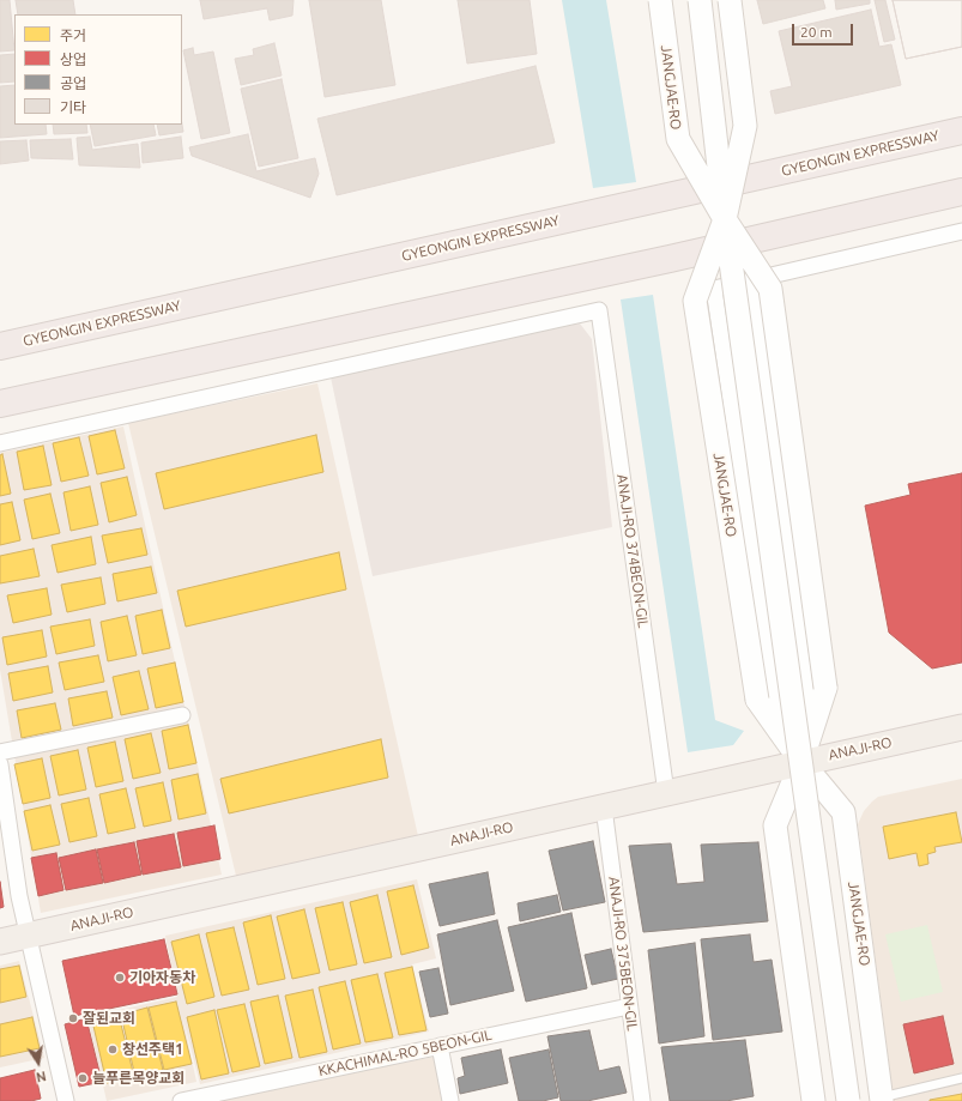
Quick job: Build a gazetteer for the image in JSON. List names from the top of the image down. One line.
{"streets":{"highway":["GYEONGIN EXPRESSWAY"],"main road":["JANGJAE-RO","ANAJI-RO"],"street":["ANAJI-RO 374BEON-GIL","ANAJI-RO 375BEON-GIL","KKACHIMAL-RO 5BEON-GIL"]},"crossings":[["JANGJAE-RO","ANAJI-RO"],["ANAJI-RO 374BEON-GIL","ANAJI-RO"],["ANAJI-RO","ANAJI-RO 375BEON-GIL"],["ANAJI-RO 375BEON-GIL","KKACHIMAL-RO 5BEON-GIL"]],"places":["기아자동차","잘된교회","창선주택1","늘푸른목양교회"],"legend":["주거","상업","공업","기타"],"scale_bar":"20 m","north":"bottom"}
